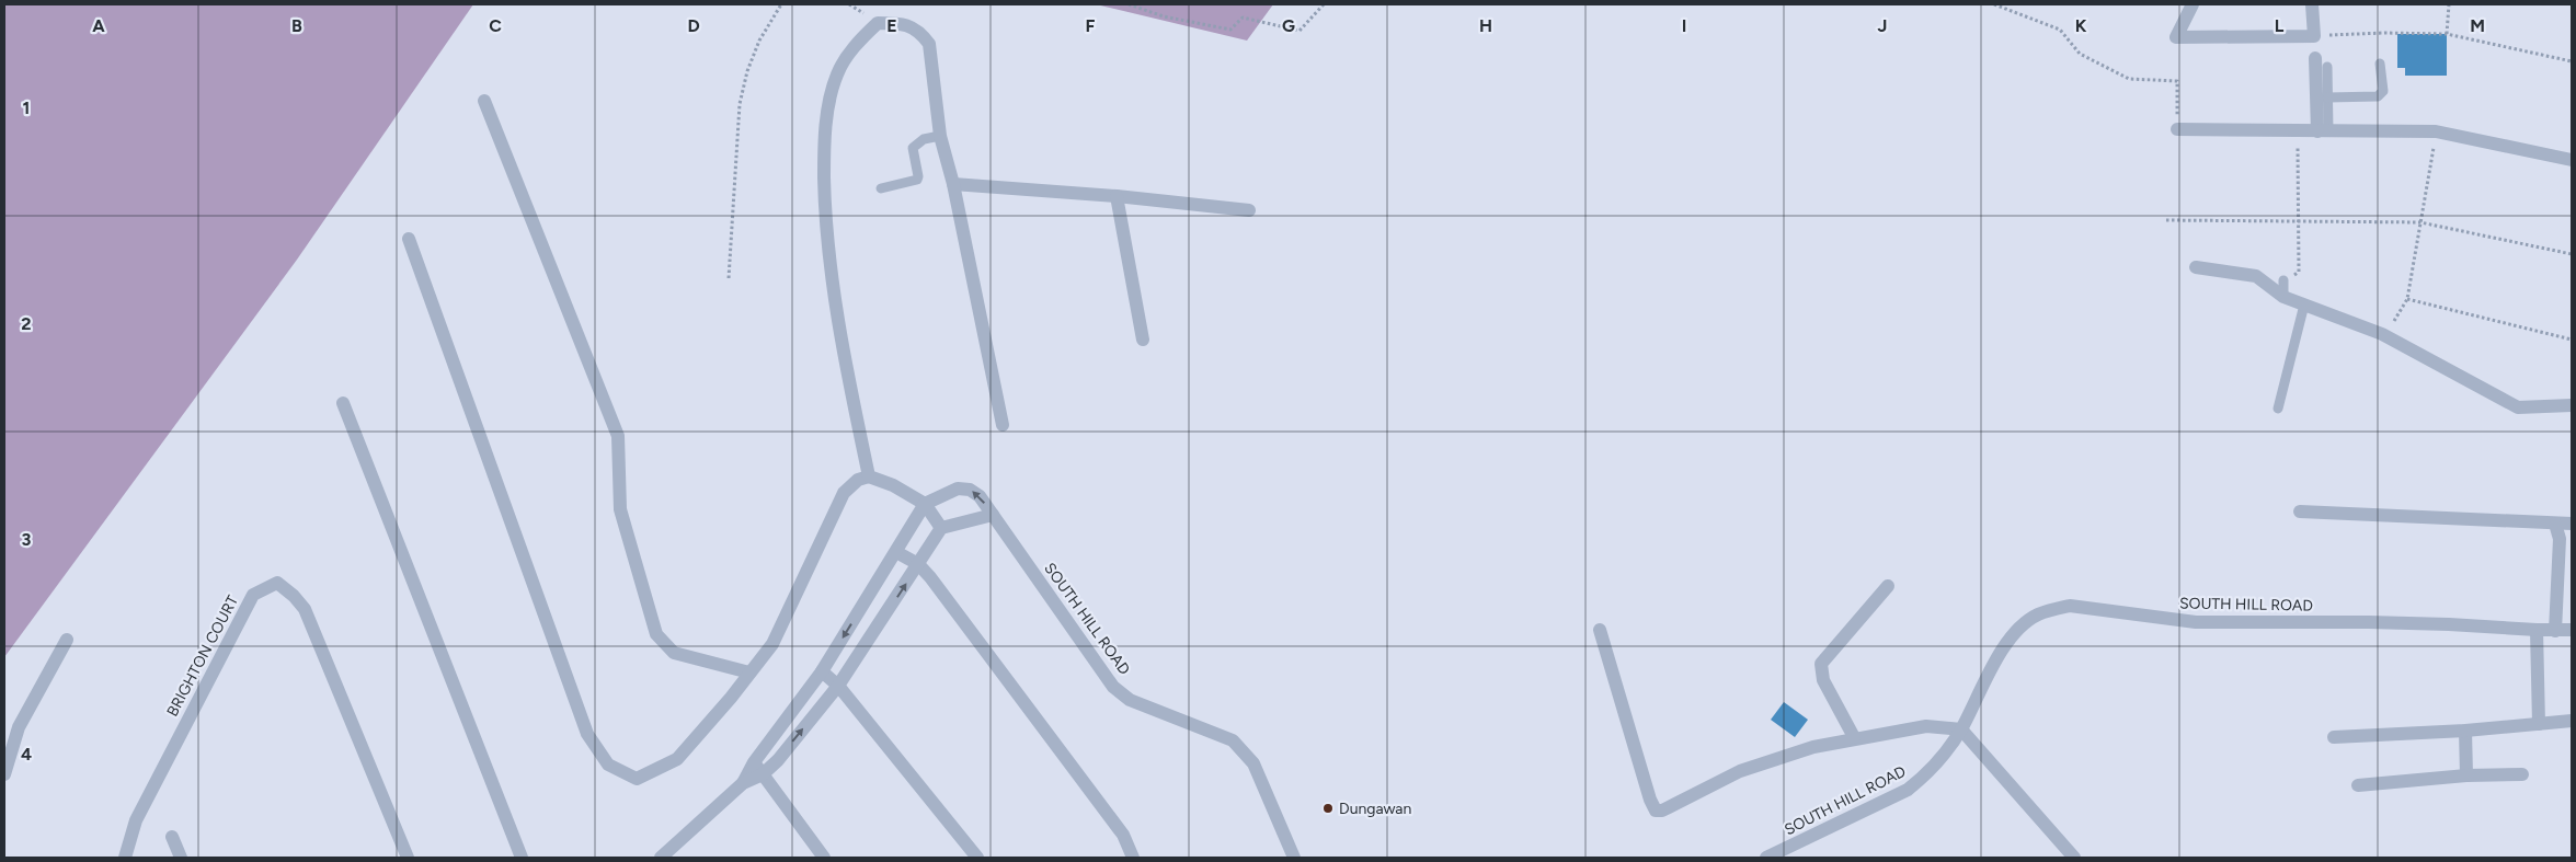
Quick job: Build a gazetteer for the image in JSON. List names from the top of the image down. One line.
{"streets":{"street":["SOUTH HILL ROAD","BRIGHTON COURT"]},"places":["Dungawan"],"grid":{"columns":["A","B","C","D","E","F","G","H","I","J","K","L","M"],"rows":["1","2","3","4"]}}
